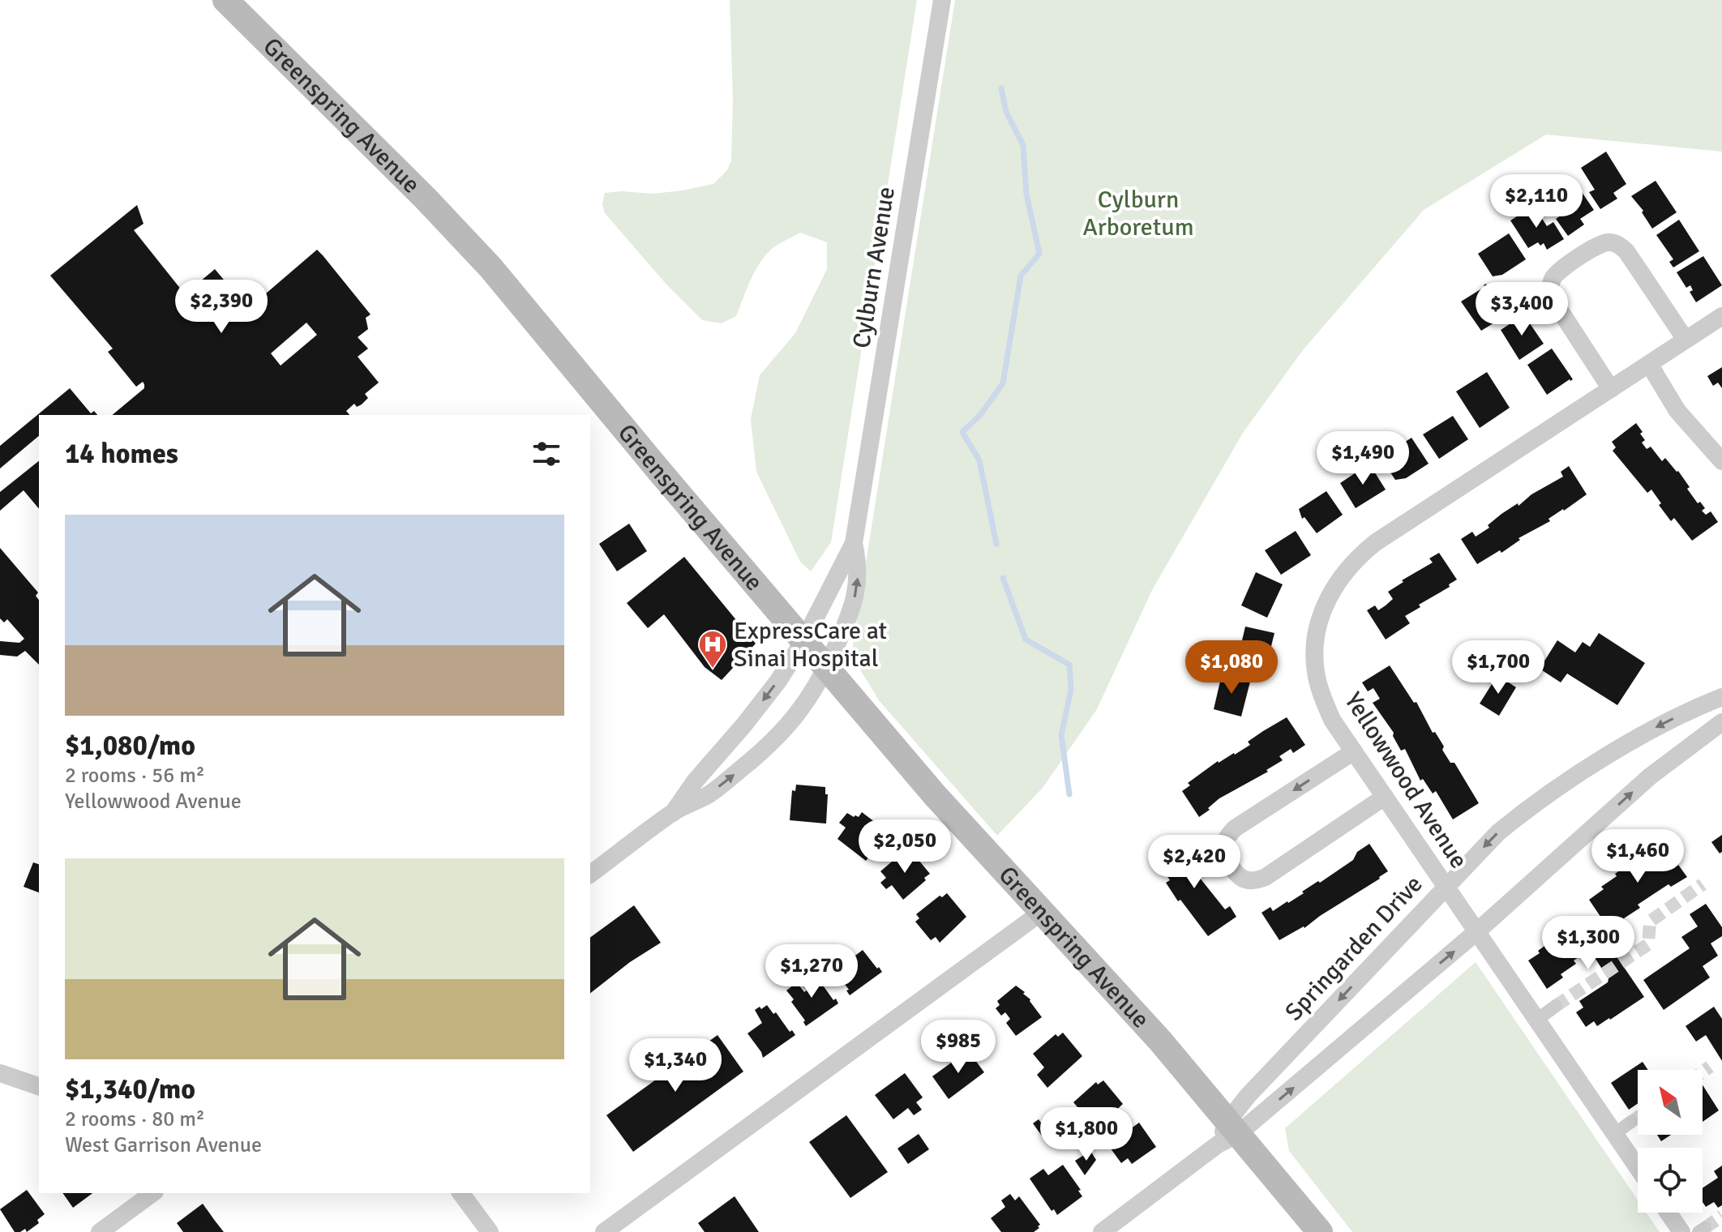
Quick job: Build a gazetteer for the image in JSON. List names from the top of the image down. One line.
{"streets":{"main road":["Greenspring Avenue"],"street":["Cylburn Avenue","Yellowwood Avenue","Springarden Drive"]},"crossings":[["Greenspring Avenue","Cylburn Avenue"],["Greenspring Avenue","Springarden Drive"],["Yellowwood Avenue","Springarden Drive"]],"parks":["Cylburn Arboretum"],"places":{"hospital":["ExpressCare at Sinai Hospital"]},"north":"top left","page":{"price":["$2,110","$2,390","$3,400","$1,490","$1,080","$1,700","$2,050","$1,460","$2,420","$1,300","$1,270","$985","$1,340","$1,800"],"heading":"14 homes","list":[{"name":"$1,080/mo","note":"2 rooms · 56 m² · Yellowwood Avenue"},{"name":"$1,340/mo","note":"2 rooms · 80 m² · West Garrison Avenue"}]}}
